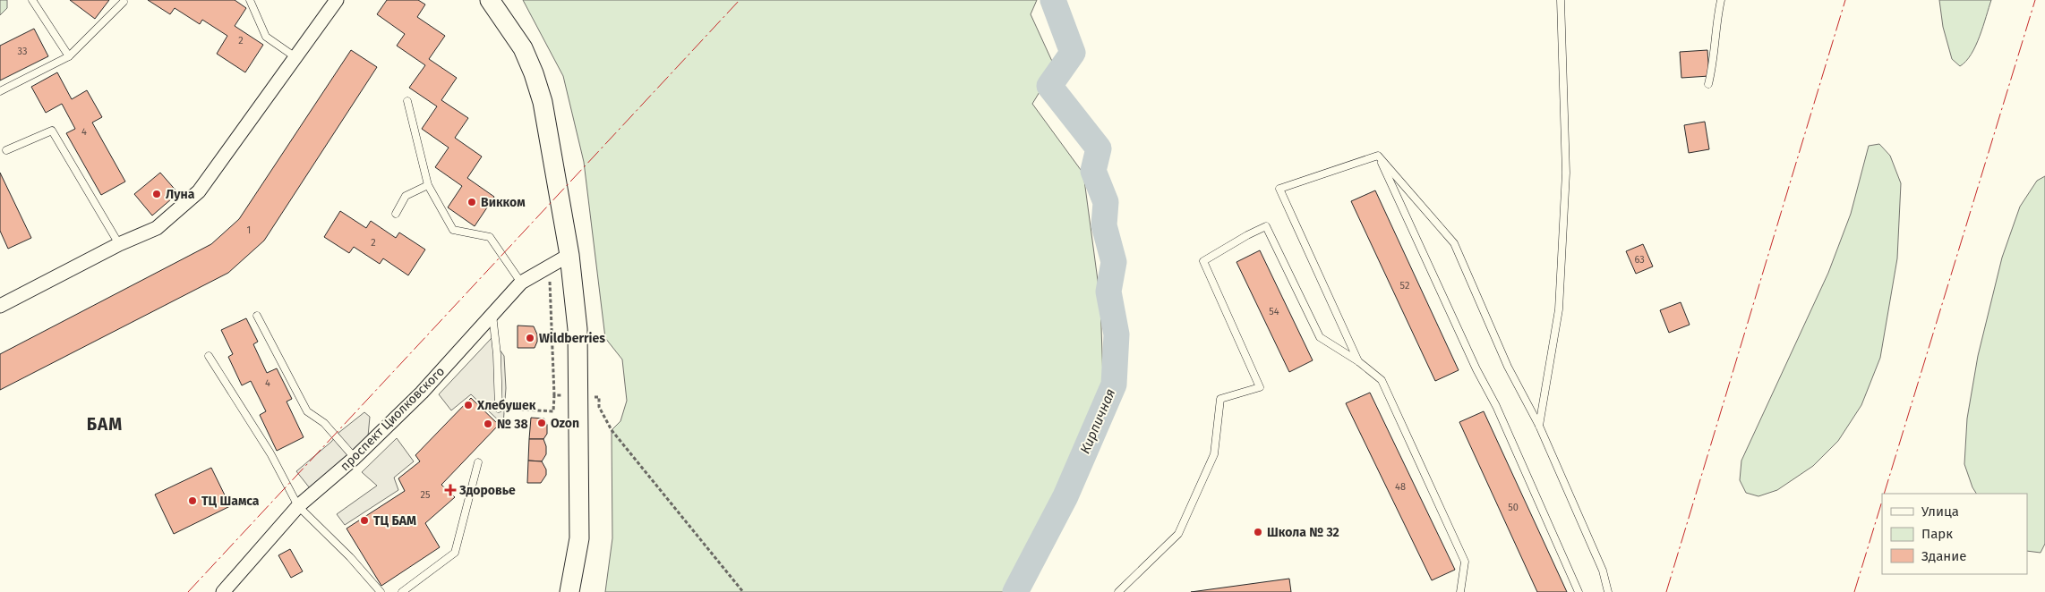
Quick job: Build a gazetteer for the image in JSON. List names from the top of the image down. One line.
{"streets":{"street":["проспект Циолковского"]},"districts":["БАМ"],"water":["Кирпичная"],"places":{"other":["Луна","Викком","Wildberries","Хлебушек","Ozon","№ 38","ТЦ Шамса","ТЦ БАМ","Школа № 32"],"health":["Здоровье"]},"house_numbers":["2","33","4","1","2","63","52","54","4","48","25","50"],"legend":["Улица","Парк","Здание"]}
